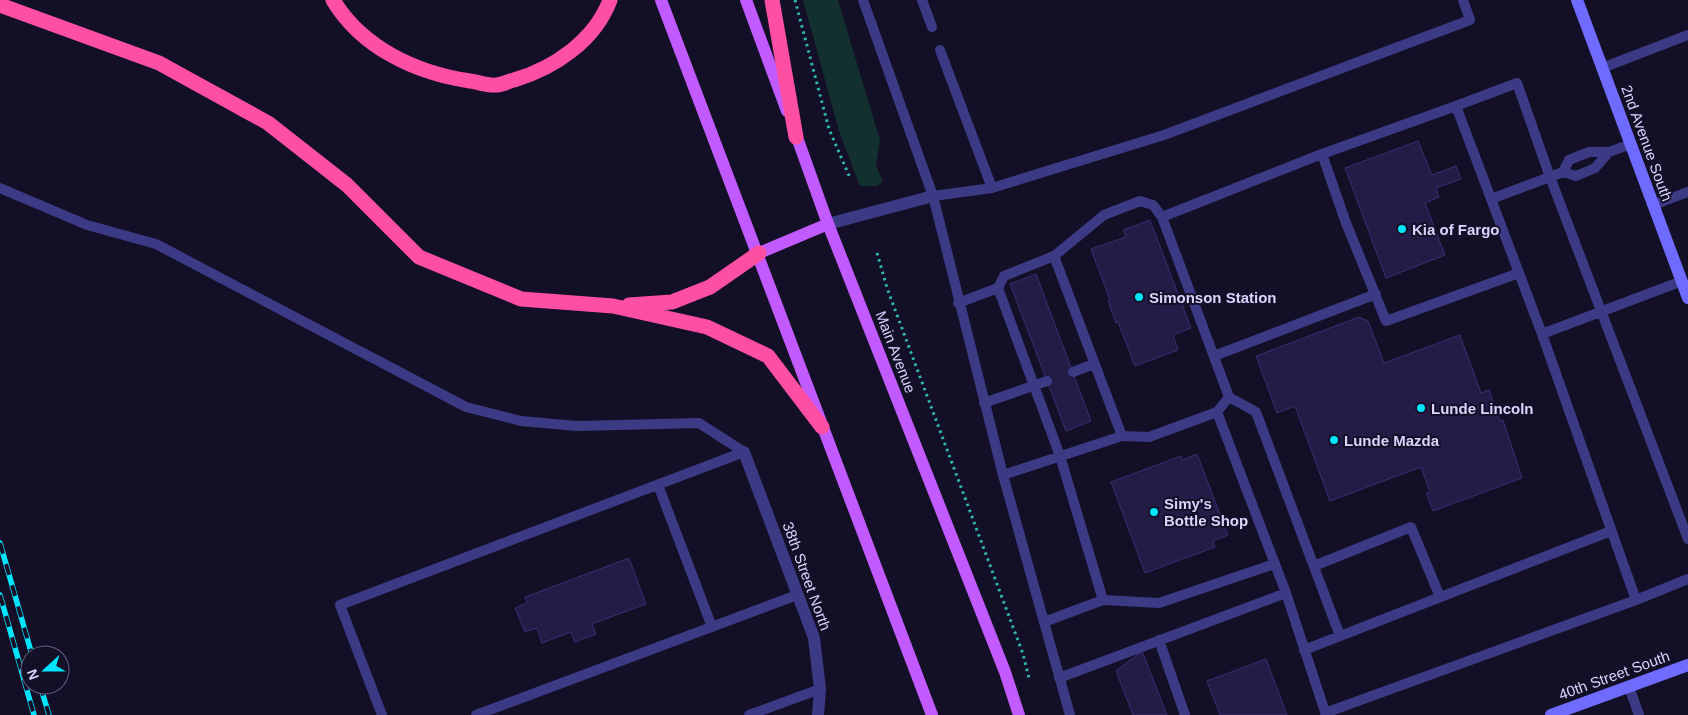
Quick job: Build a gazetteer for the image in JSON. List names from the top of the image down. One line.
{"streets":{"main road":["Main Avenue"],"street":["2nd Avenue South","38th Street North","40th Street South"]},"places":["Kia of Fargo","Simonson Station","Lunde Lincoln","Lunde Mazda","Simy's Bottle Shop"],"north":"left"}
